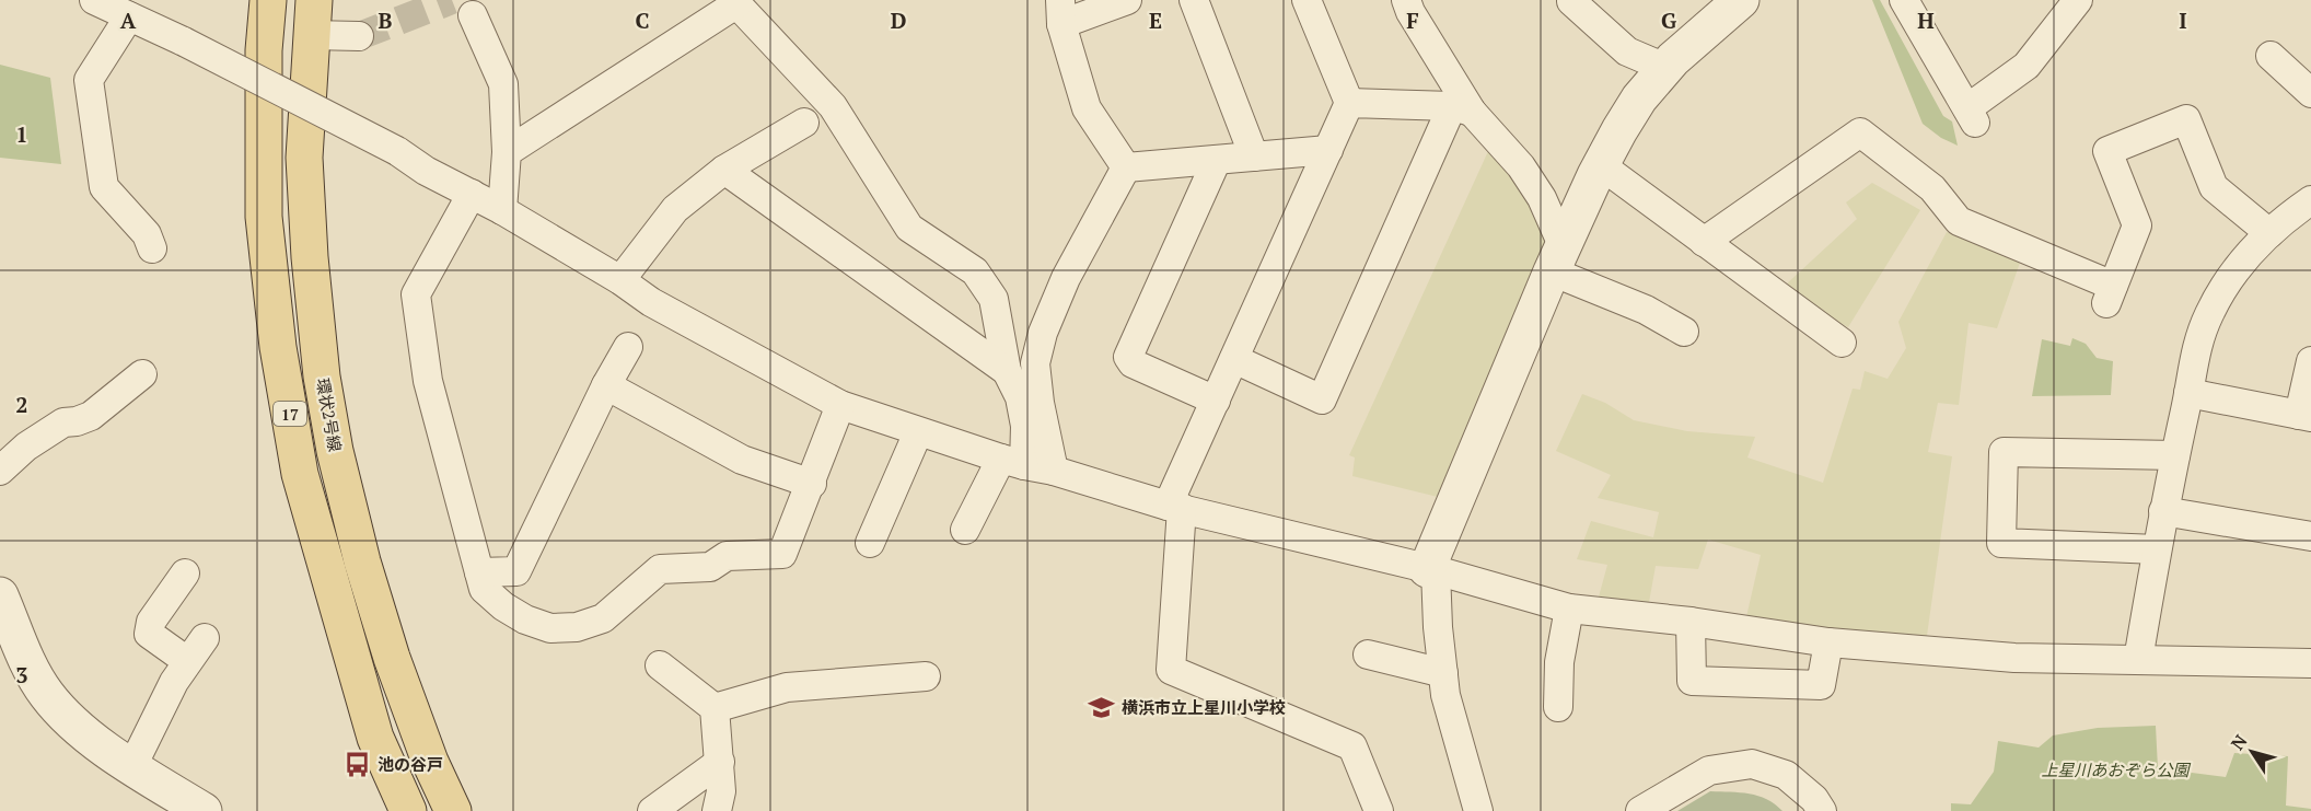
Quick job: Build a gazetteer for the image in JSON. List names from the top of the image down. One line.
{"streets":{"main road":["17","環状2号線"]},"parks":["上星川あおぞら公園"],"places":{"school or university":["横浜市立上星川小学校"],"bus stop":["池の谷戸"]},"north":"top left","grid":{"columns":["A","B","C","D","E","F","G","H","I"],"rows":["1","2","3"]}}
